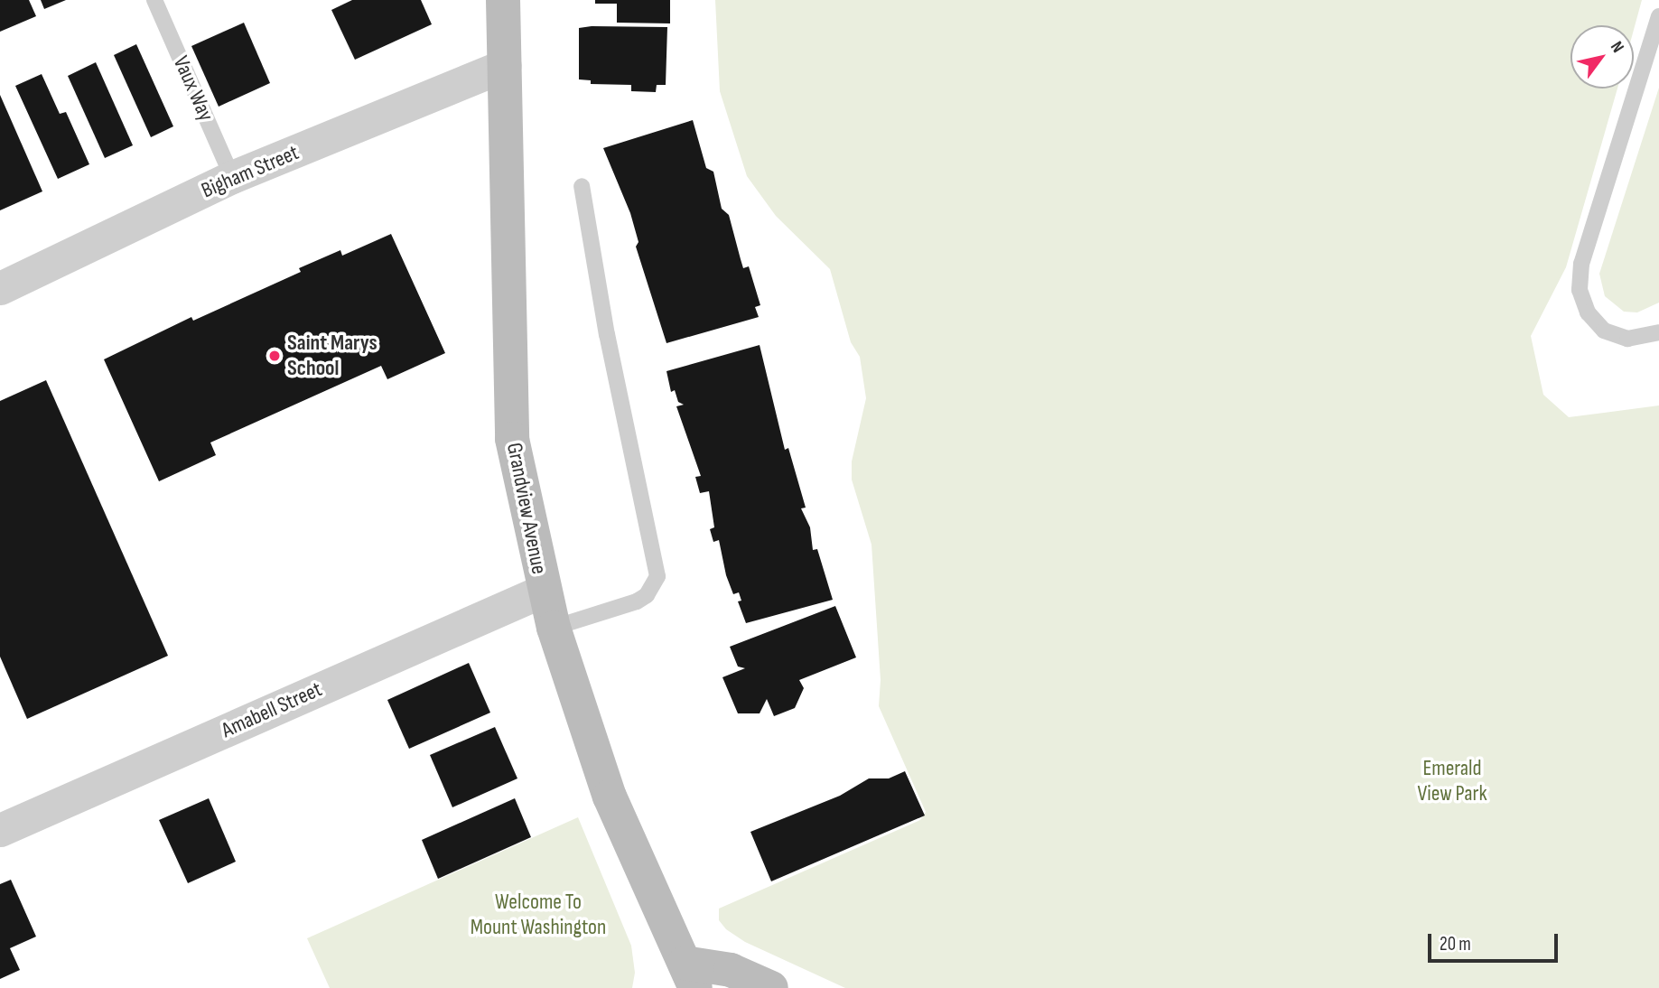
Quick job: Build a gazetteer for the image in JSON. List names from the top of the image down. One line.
{"streets":{"street":["Bigham Street","Grandview Avenue","Amabell Street"],"lane":["Vaux Way"]},"crossings":[["Vaux Way","Bigham Street"],["Bigham Street","Grandview Avenue"],["Grandview Avenue","Amabell Street"]],"parks":["Emerald View Park","Welcome To Mount Washington"],"places":["Saint Marys School"],"scale_bar":"20 m","north":"top right"}
